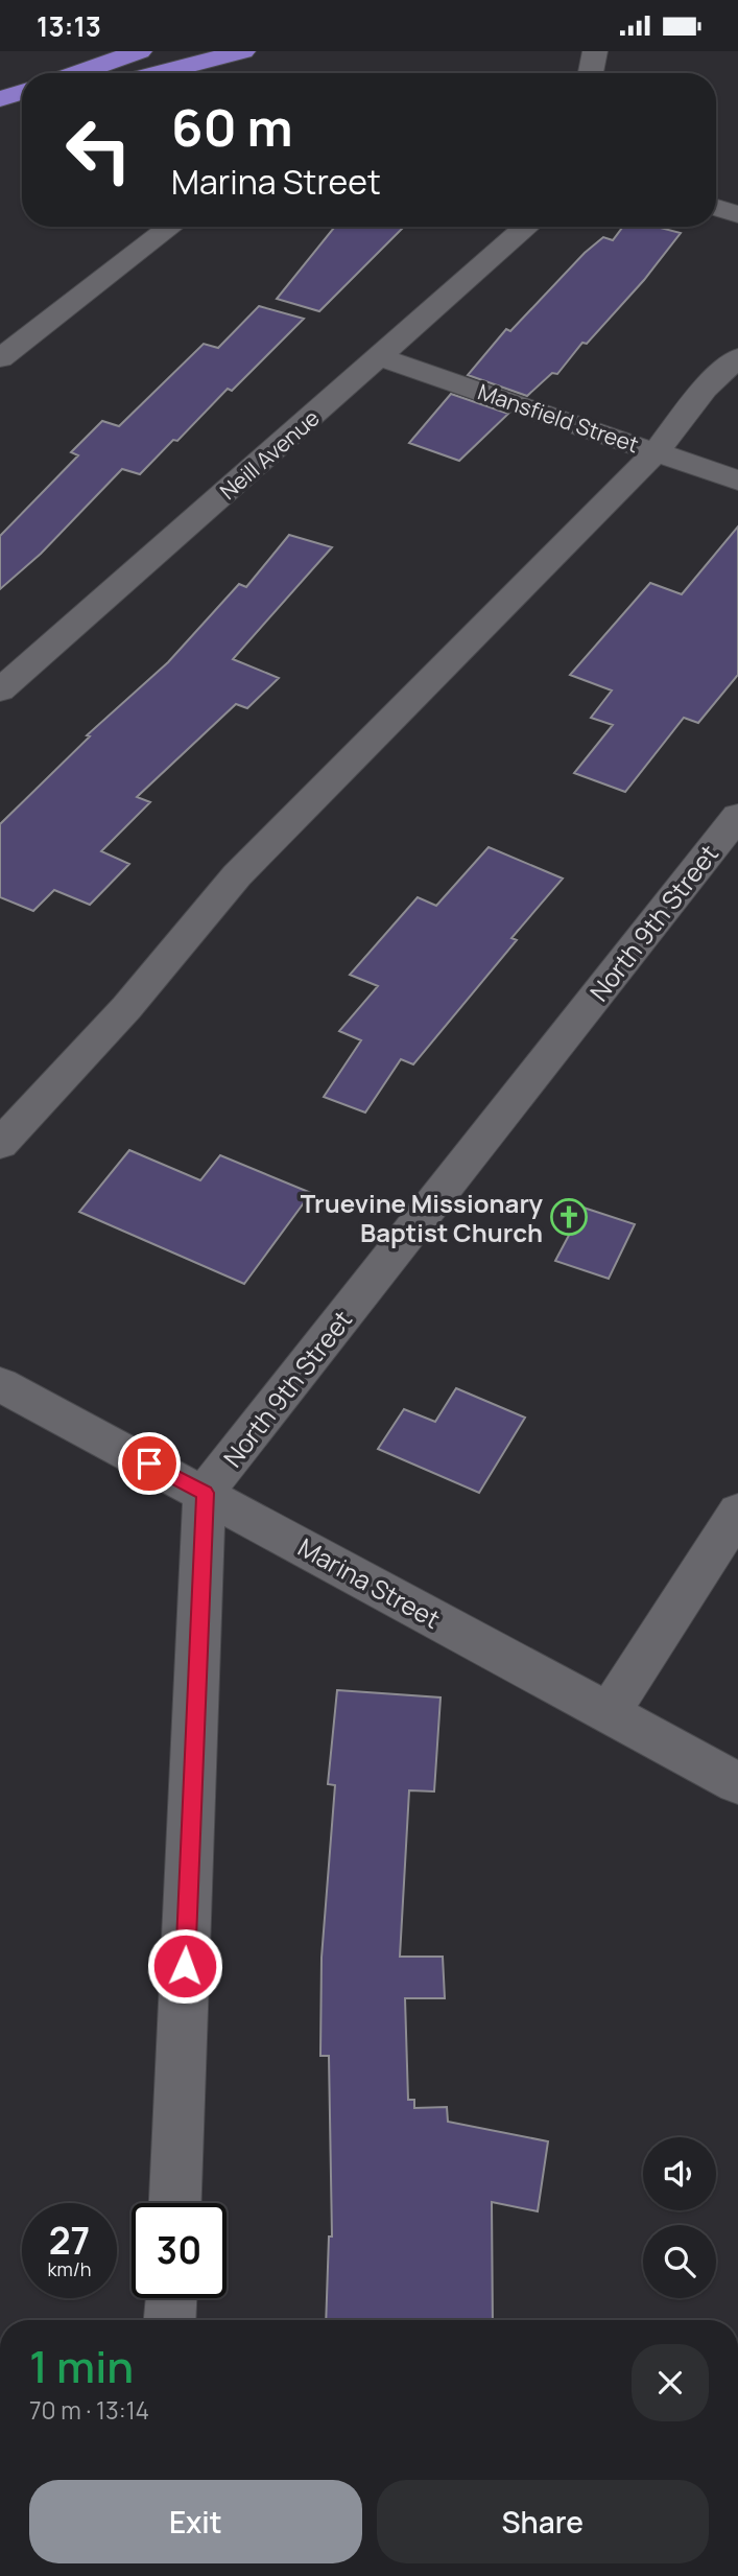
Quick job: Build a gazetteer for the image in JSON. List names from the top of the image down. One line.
{"streets":{"street":["Mansfield Street","Neill Avenue","North 9th Street","Marina Street"]},"crossings":[["Mansfield Street","Neill Avenue"],["North 9th Street","Marina Street"]],"places":{"church":["Truevine Missionary Baptist Church"]},"page":{"status":"13:13","turn":["60 m","Marina Street"],"speed":"27 km/h","limit":"30","heading":["1 min","70 m · 13:14"],"buttons":["Exit","Share"]}}
